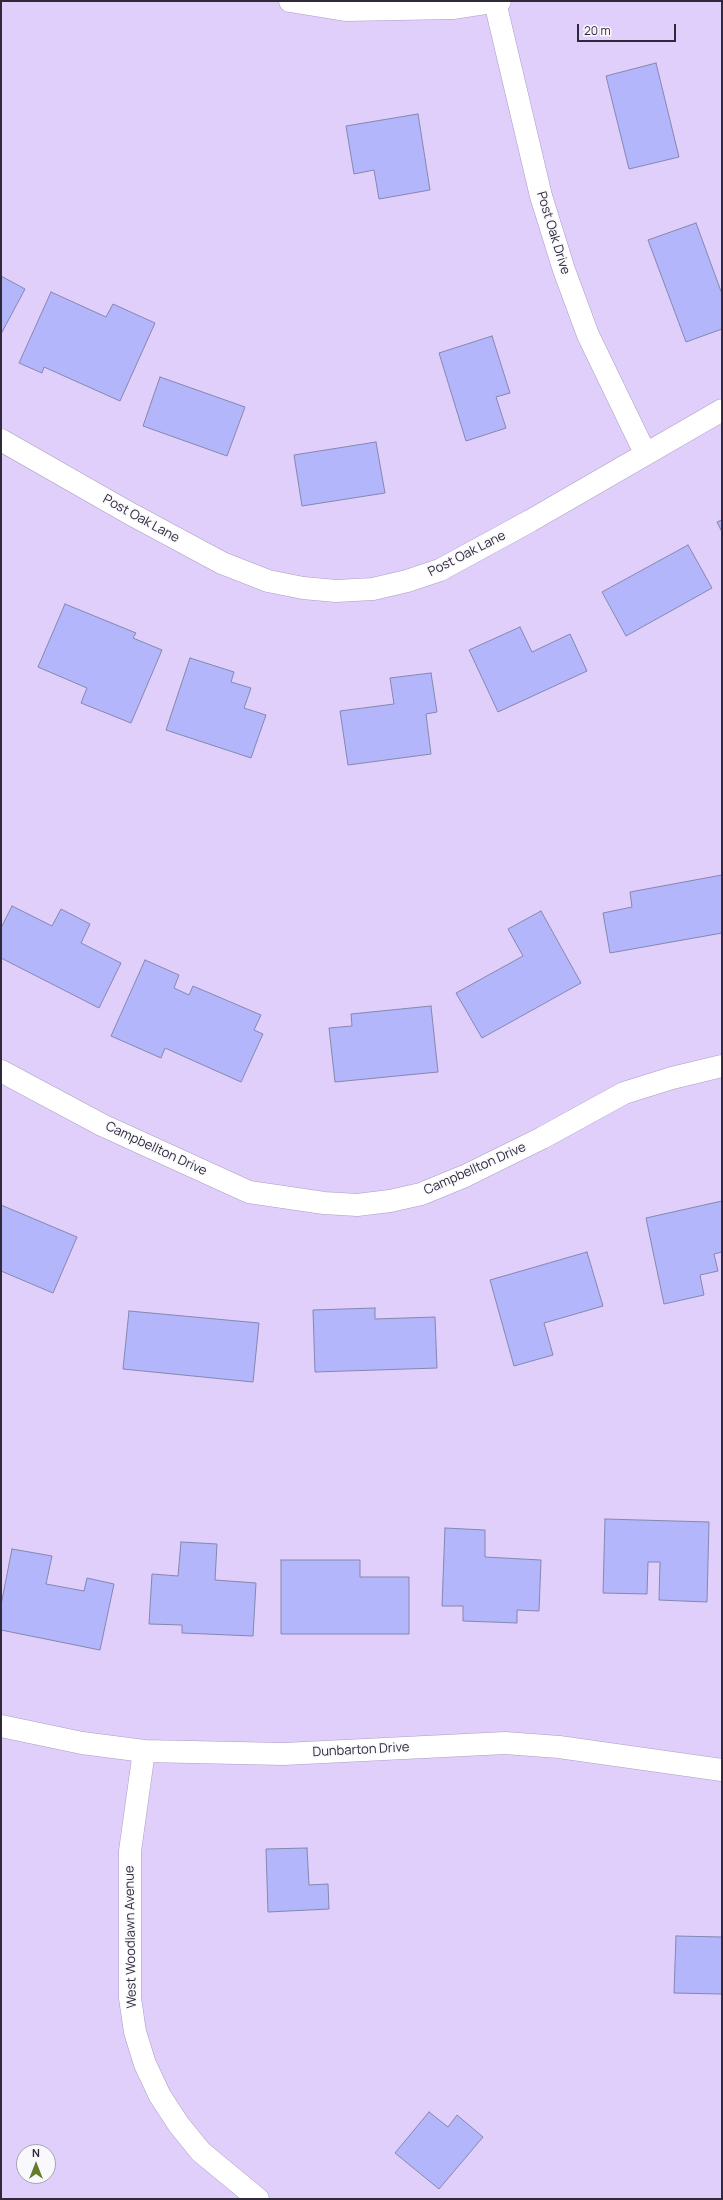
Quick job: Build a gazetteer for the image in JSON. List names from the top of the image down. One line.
{"streets":{"street":["Post Oak Drive","Post Oak Lane","Campbellton Drive","Dunbarton Drive","West Woodlawn Avenue"]},"crossings":[["Post Oak Drive","Post Oak Lane"],["Dunbarton Drive","West Woodlawn Avenue"]],"scale_bar":"20 m","north":"top"}
